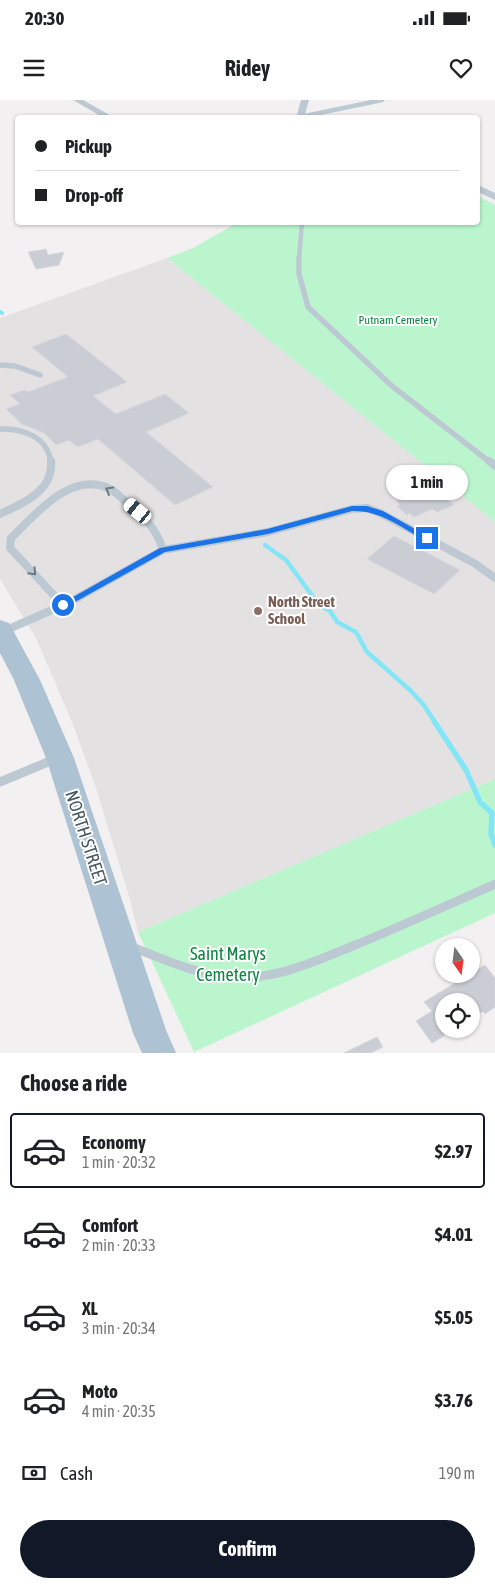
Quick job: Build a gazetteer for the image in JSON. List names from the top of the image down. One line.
{"streets":{"main road":["NORTH STREET"]},"parks":["Putnam Cemetery","Saint Marys Cemetery"],"places":["North Street School"],"north":"bottom","page":{"status":"20:30","header":"Ridey","banner":["Pickup","Drop-off"],"bubble":"1 min","heading":"Choose a ride","list":[{"name":"Economy","note":"1 min · 20:32","value":"$2.97"},{"name":"Comfort","note":"2 min · 20:33","value":"$4.01"},{"name":"XL","note":"3 min · 20:34","value":"$5.05"},{"name":"Moto","note":"4 min · 20:35","value":"$3.76"}],"pay":["Cash","190 m"],"buttons":"Confirm"}}
